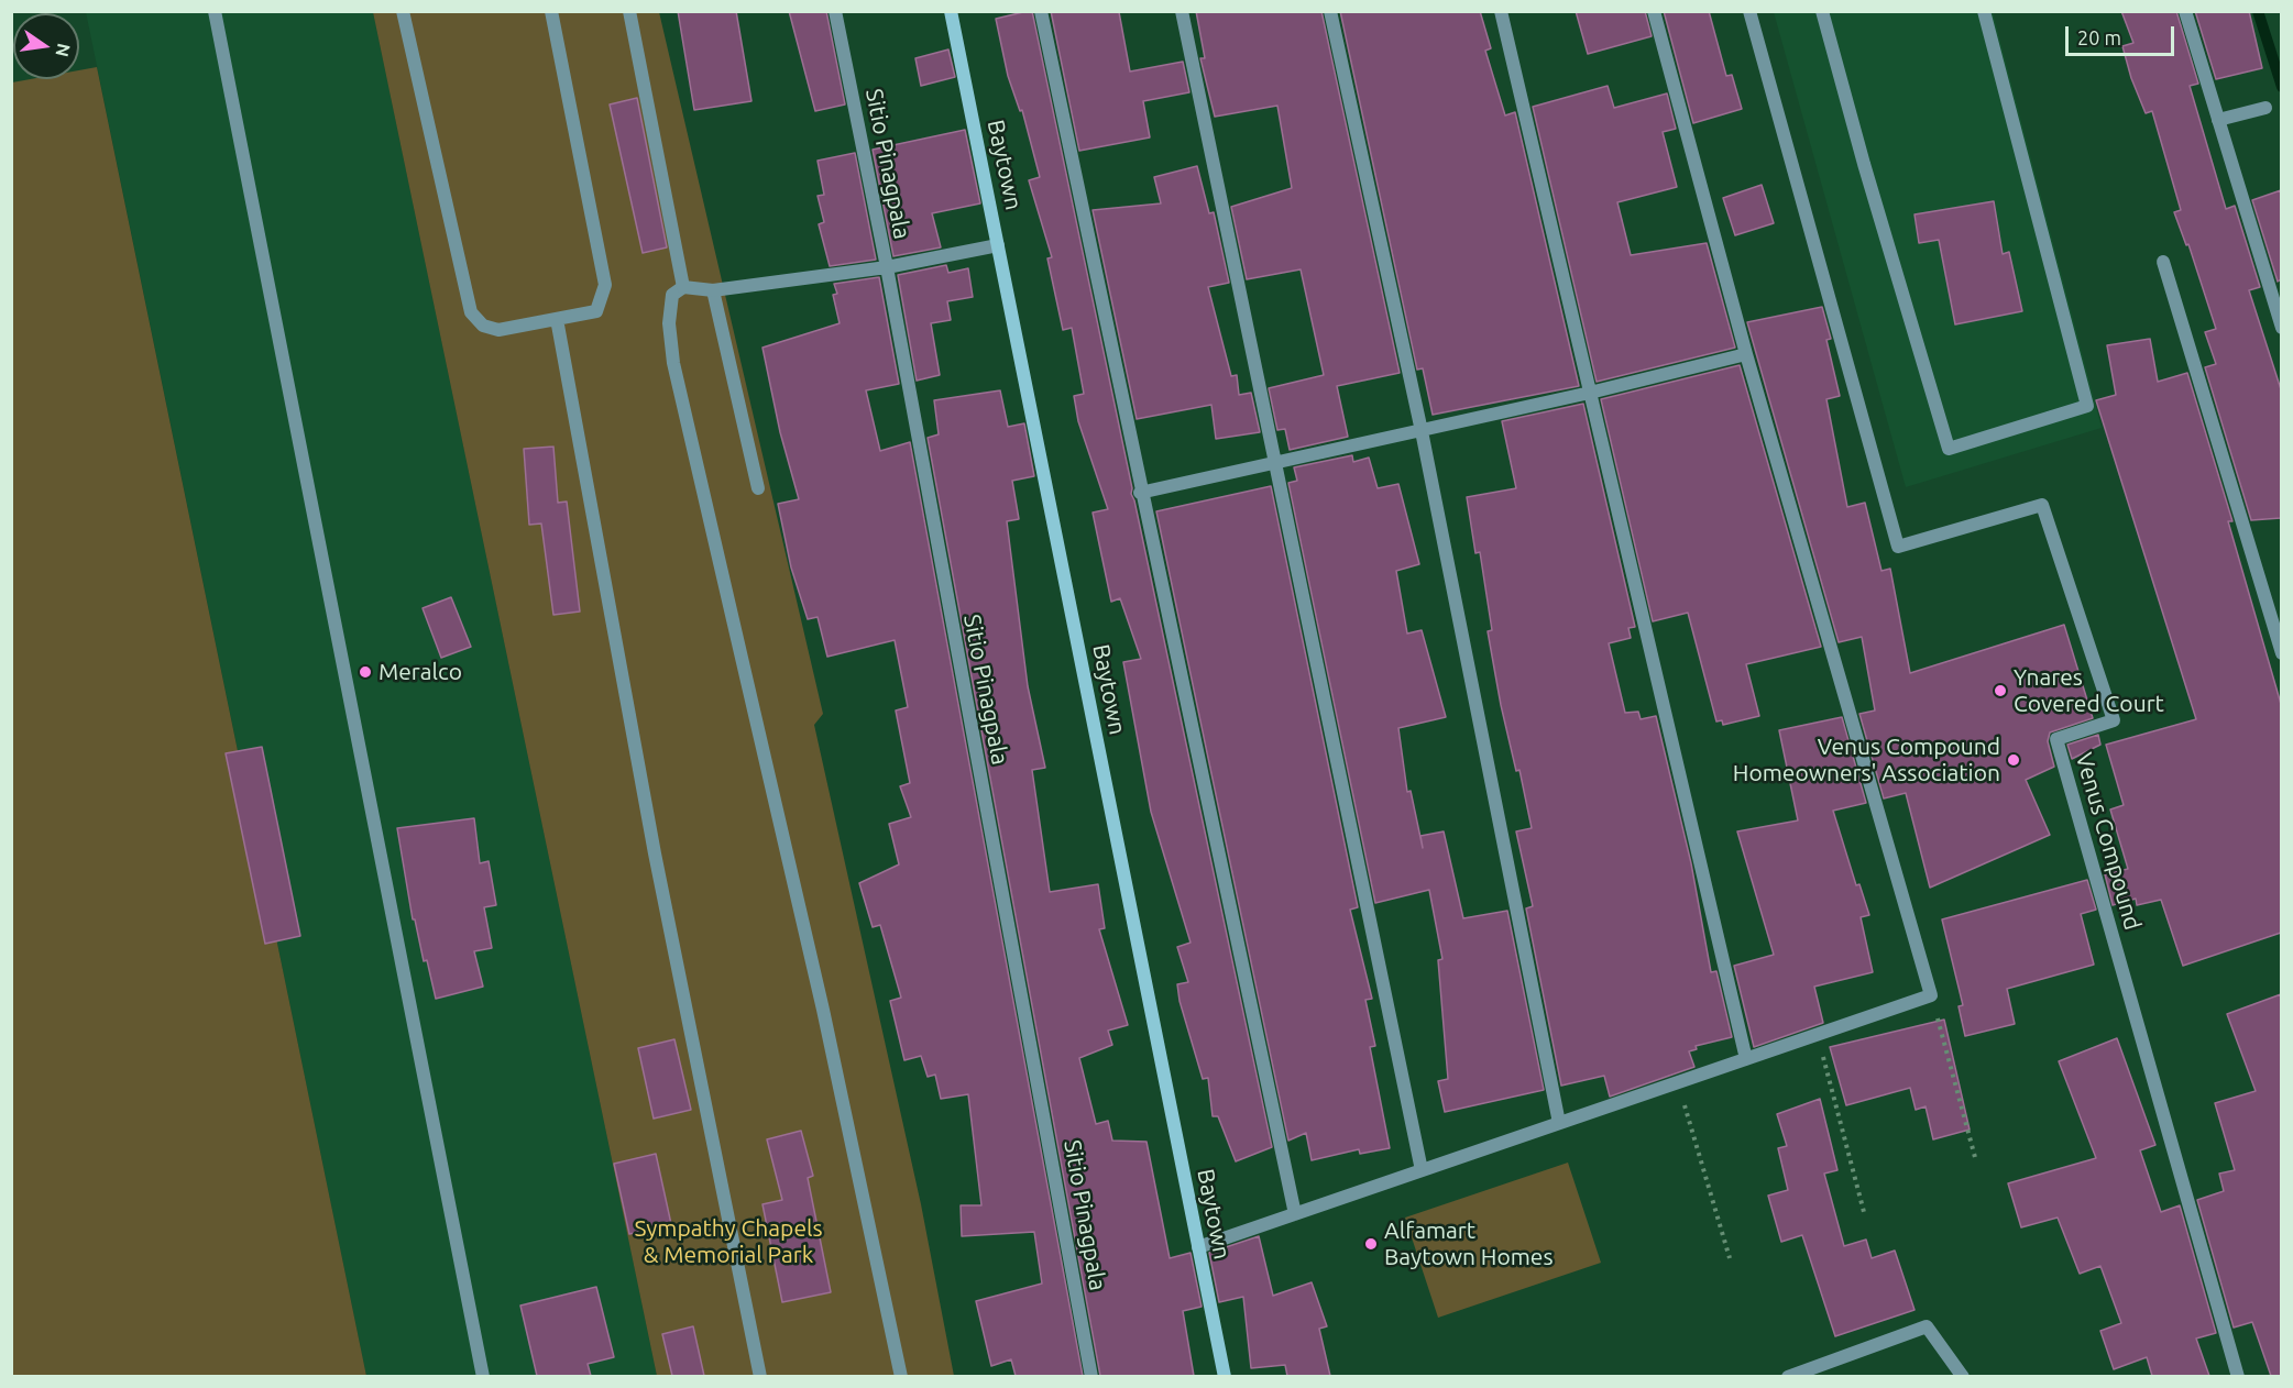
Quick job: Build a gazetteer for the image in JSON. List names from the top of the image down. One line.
{"streets":{"main road":["Baytown"],"street":["Sitio Pinagpala","Venus Compound"]},"parks":["Sympathy Chapels & Memorial Park"],"places":["Meralco","Ynares Covered Court","Venus Compound Homeowners' Association","Alfamart Baytown Homes"],"scale_bar":"20 m","north":"right"}
